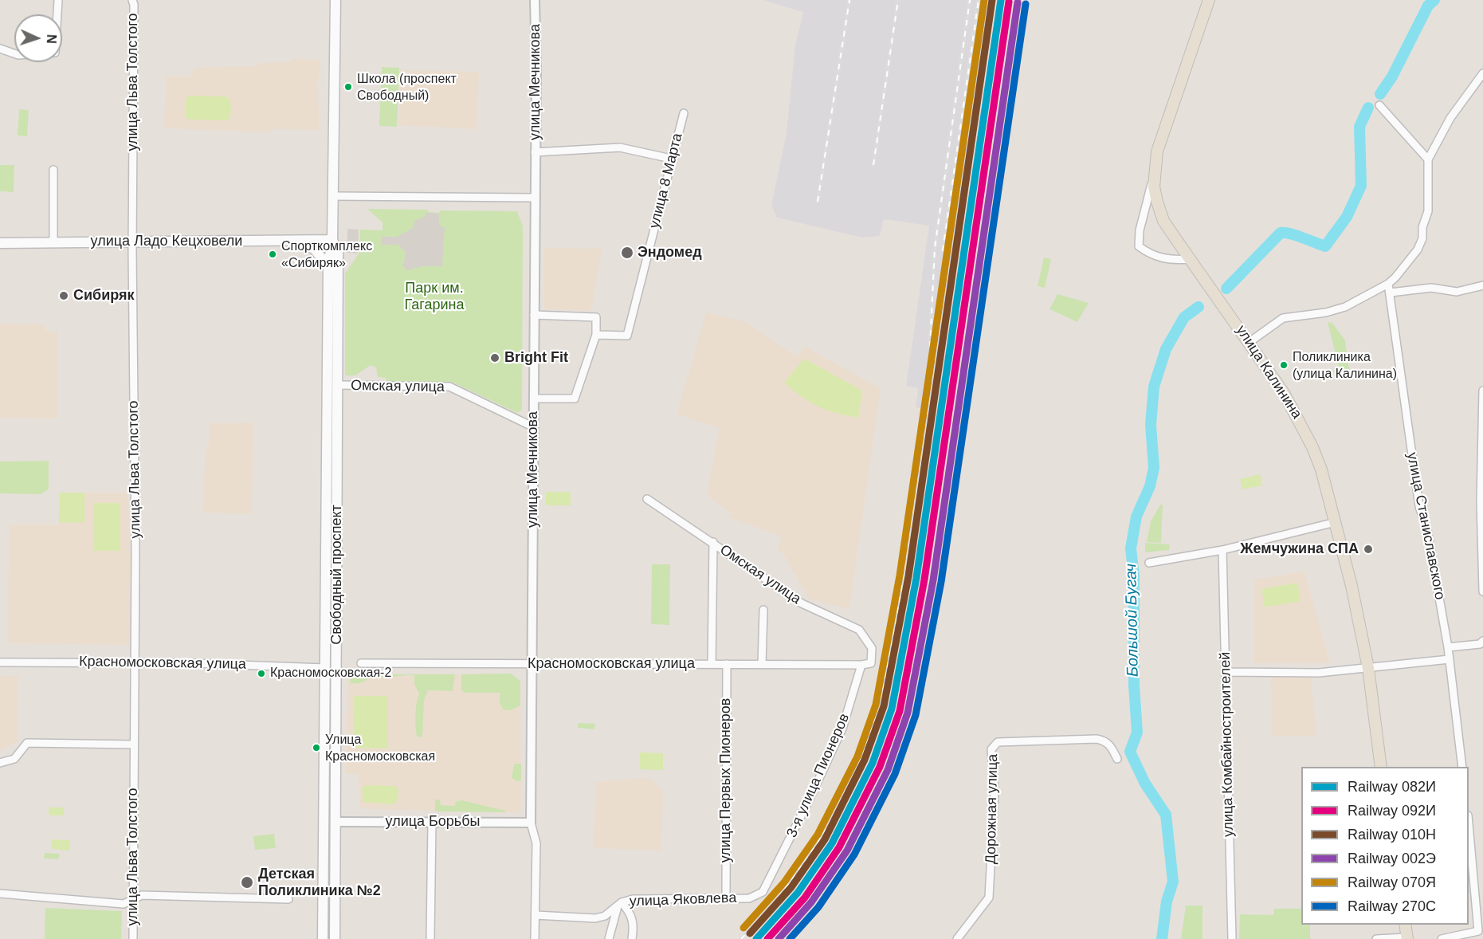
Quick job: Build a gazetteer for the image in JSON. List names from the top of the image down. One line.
{"streets":{"main road":["улица Ладо Кецховели","улица Калинина","Свободный проспект"],"street":["улица Льва Толстого","улица Мечникова","улица 8 Марта","Омская улица","улица Станиславского","Красномосковская улица","улица Комбайностроителей","3-я улица Пионеров","улица Первых Пионеров","Дорожная улица","улица Борьбы","улица Яковлева"]},"crossings":[["улица Льва Толстого","улица Ладо Кецховели"],["улица Льва Толстого","Красномосковская улица"],["улица Мечникова","Омская улица"],["улица Мечникова","Красномосковская улица"],["улица Мечникова","улица Борьбы"],["улица Мечникова","улица Яковлева"],["улица Ладо Кецховели","Свободный проспект"],["Омская улица","Свободный проспект"],["Омская улица","3-я улица Пионеров"],["Свободный проспект","Красномосковская улица"],["Свободный проспект","улица Борьбы"],["Красномосковская улица","3-я улица Пионеров"],["Красномосковская улица","улица Первых Пионеров"],["3-я улица Пионеров","улица Яковлева"],["улица Первых Пионеров","улица Яковлева"]],"water":["Большой Бугач"],"parks":["Парк им. Гагарина"],"places":["Школа (проспект Свободный)","Эндомед","Спорткомплекс «Сибиряк»","Сибиряк","Bright Fit","Поликлиника (улица Калинина)","Жемчужина СПА","Красномосковская-2","Улица Красномосковская","Детская Поликлиника №2"],"lines":["rail line 082И","rail line 010Н","rail line 070Я","rail line 092И","rail line 002Э","rail line 270С"],"legend":["Railway 082И","Railway 092И","Railway 010Н","Railway 002Э","Railway 070Я","Railway 270С"],"north":"right"}
